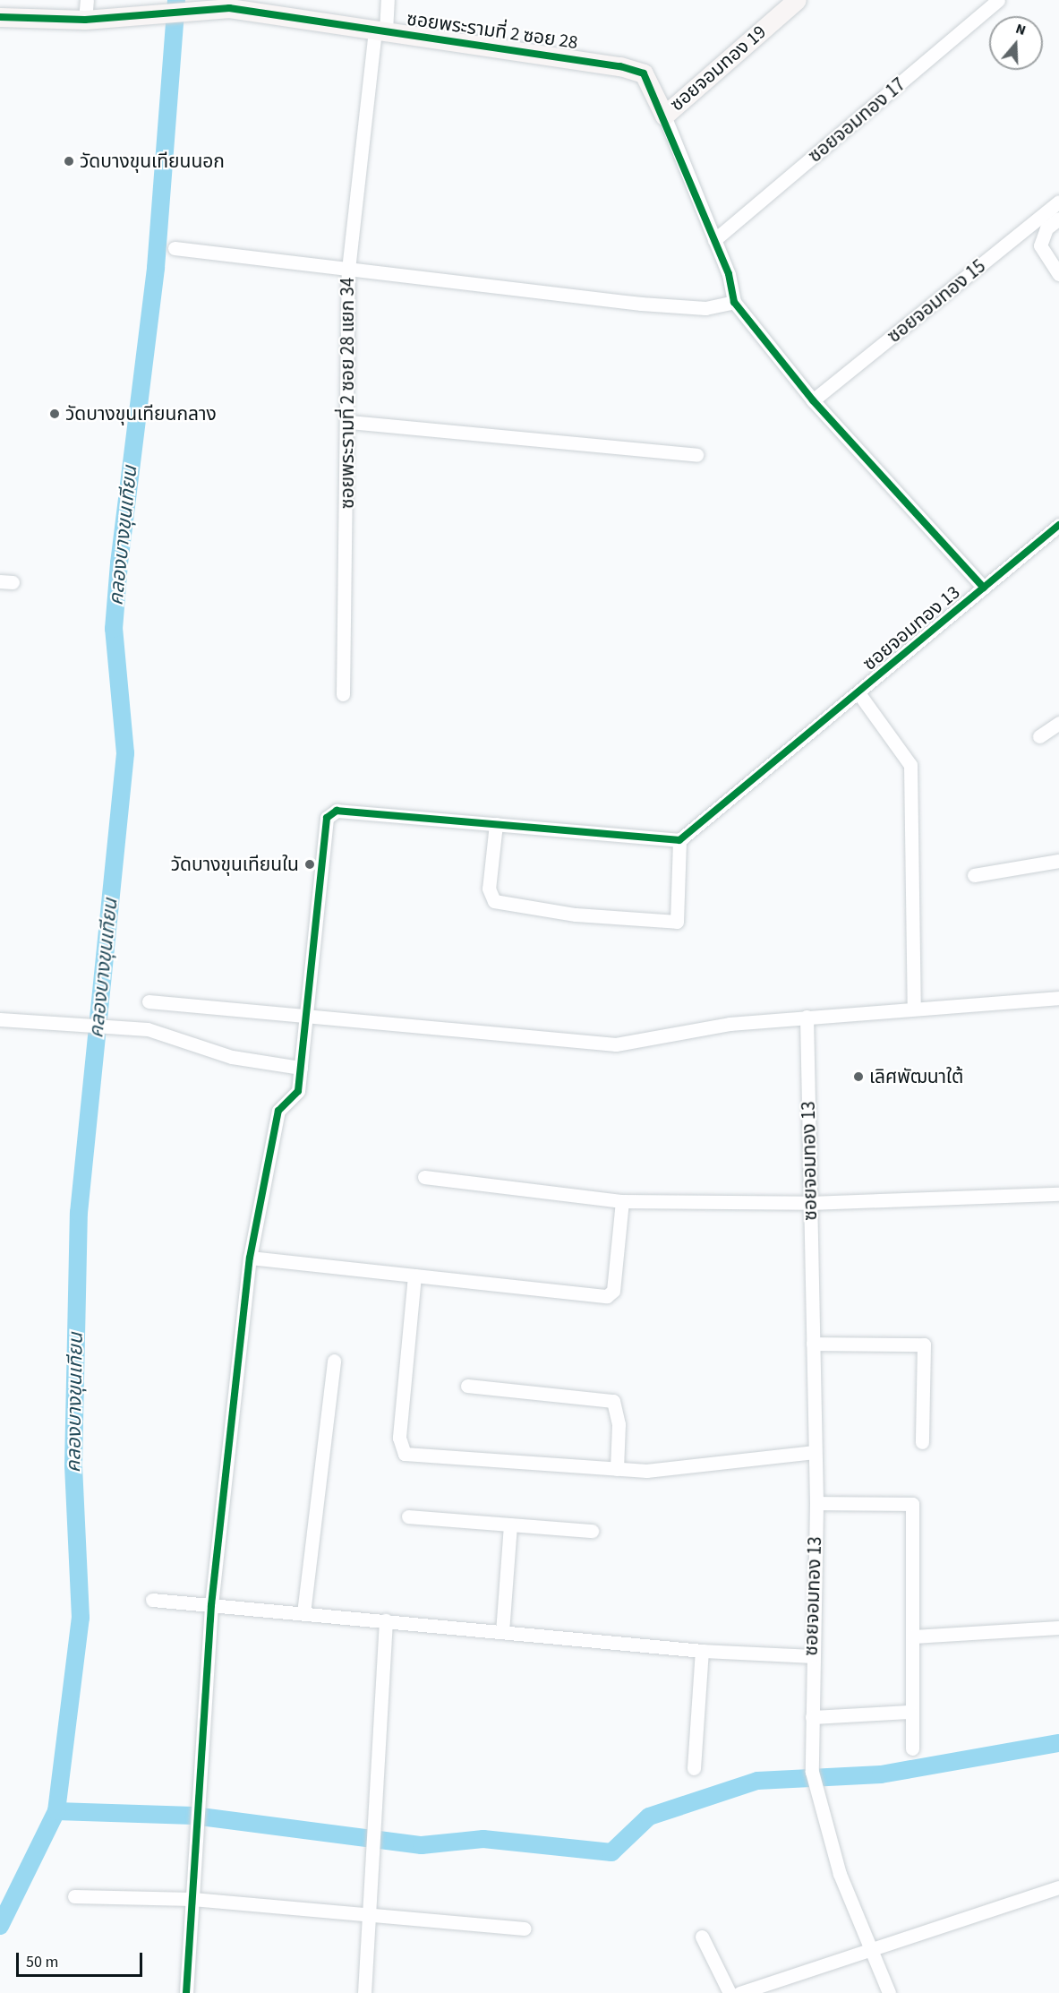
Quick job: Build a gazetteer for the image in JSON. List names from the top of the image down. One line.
{"streets":{"street":["ซอยพระรามที่ 2 ซอย 28","ซอยจอมทอง 19","ซอยจอมทอง 17","ซอยจอมทอง 15","ซอยพระรามที่ 2 ซอย 28 แยก 34","ซอยจอมทอง 13"]},"crossings":[["ซอยพระรามที่ 2 ซอย 28","ซอยจอมทอง 19"],["ซอยพระรามที่ 2 ซอย 28","ซอยพระรามที่ 2 ซอย 28 แยก 34"]],"water":["คลองบางขุนเทียน"],"places":["วัดบางขุนเทียนนอก","วัดบางขุนเทียนกลาง","วัดบางขุนเทียนใน","เลิศพัฒนาใต้"],"scale_bar":"50 m","north":"top"}
